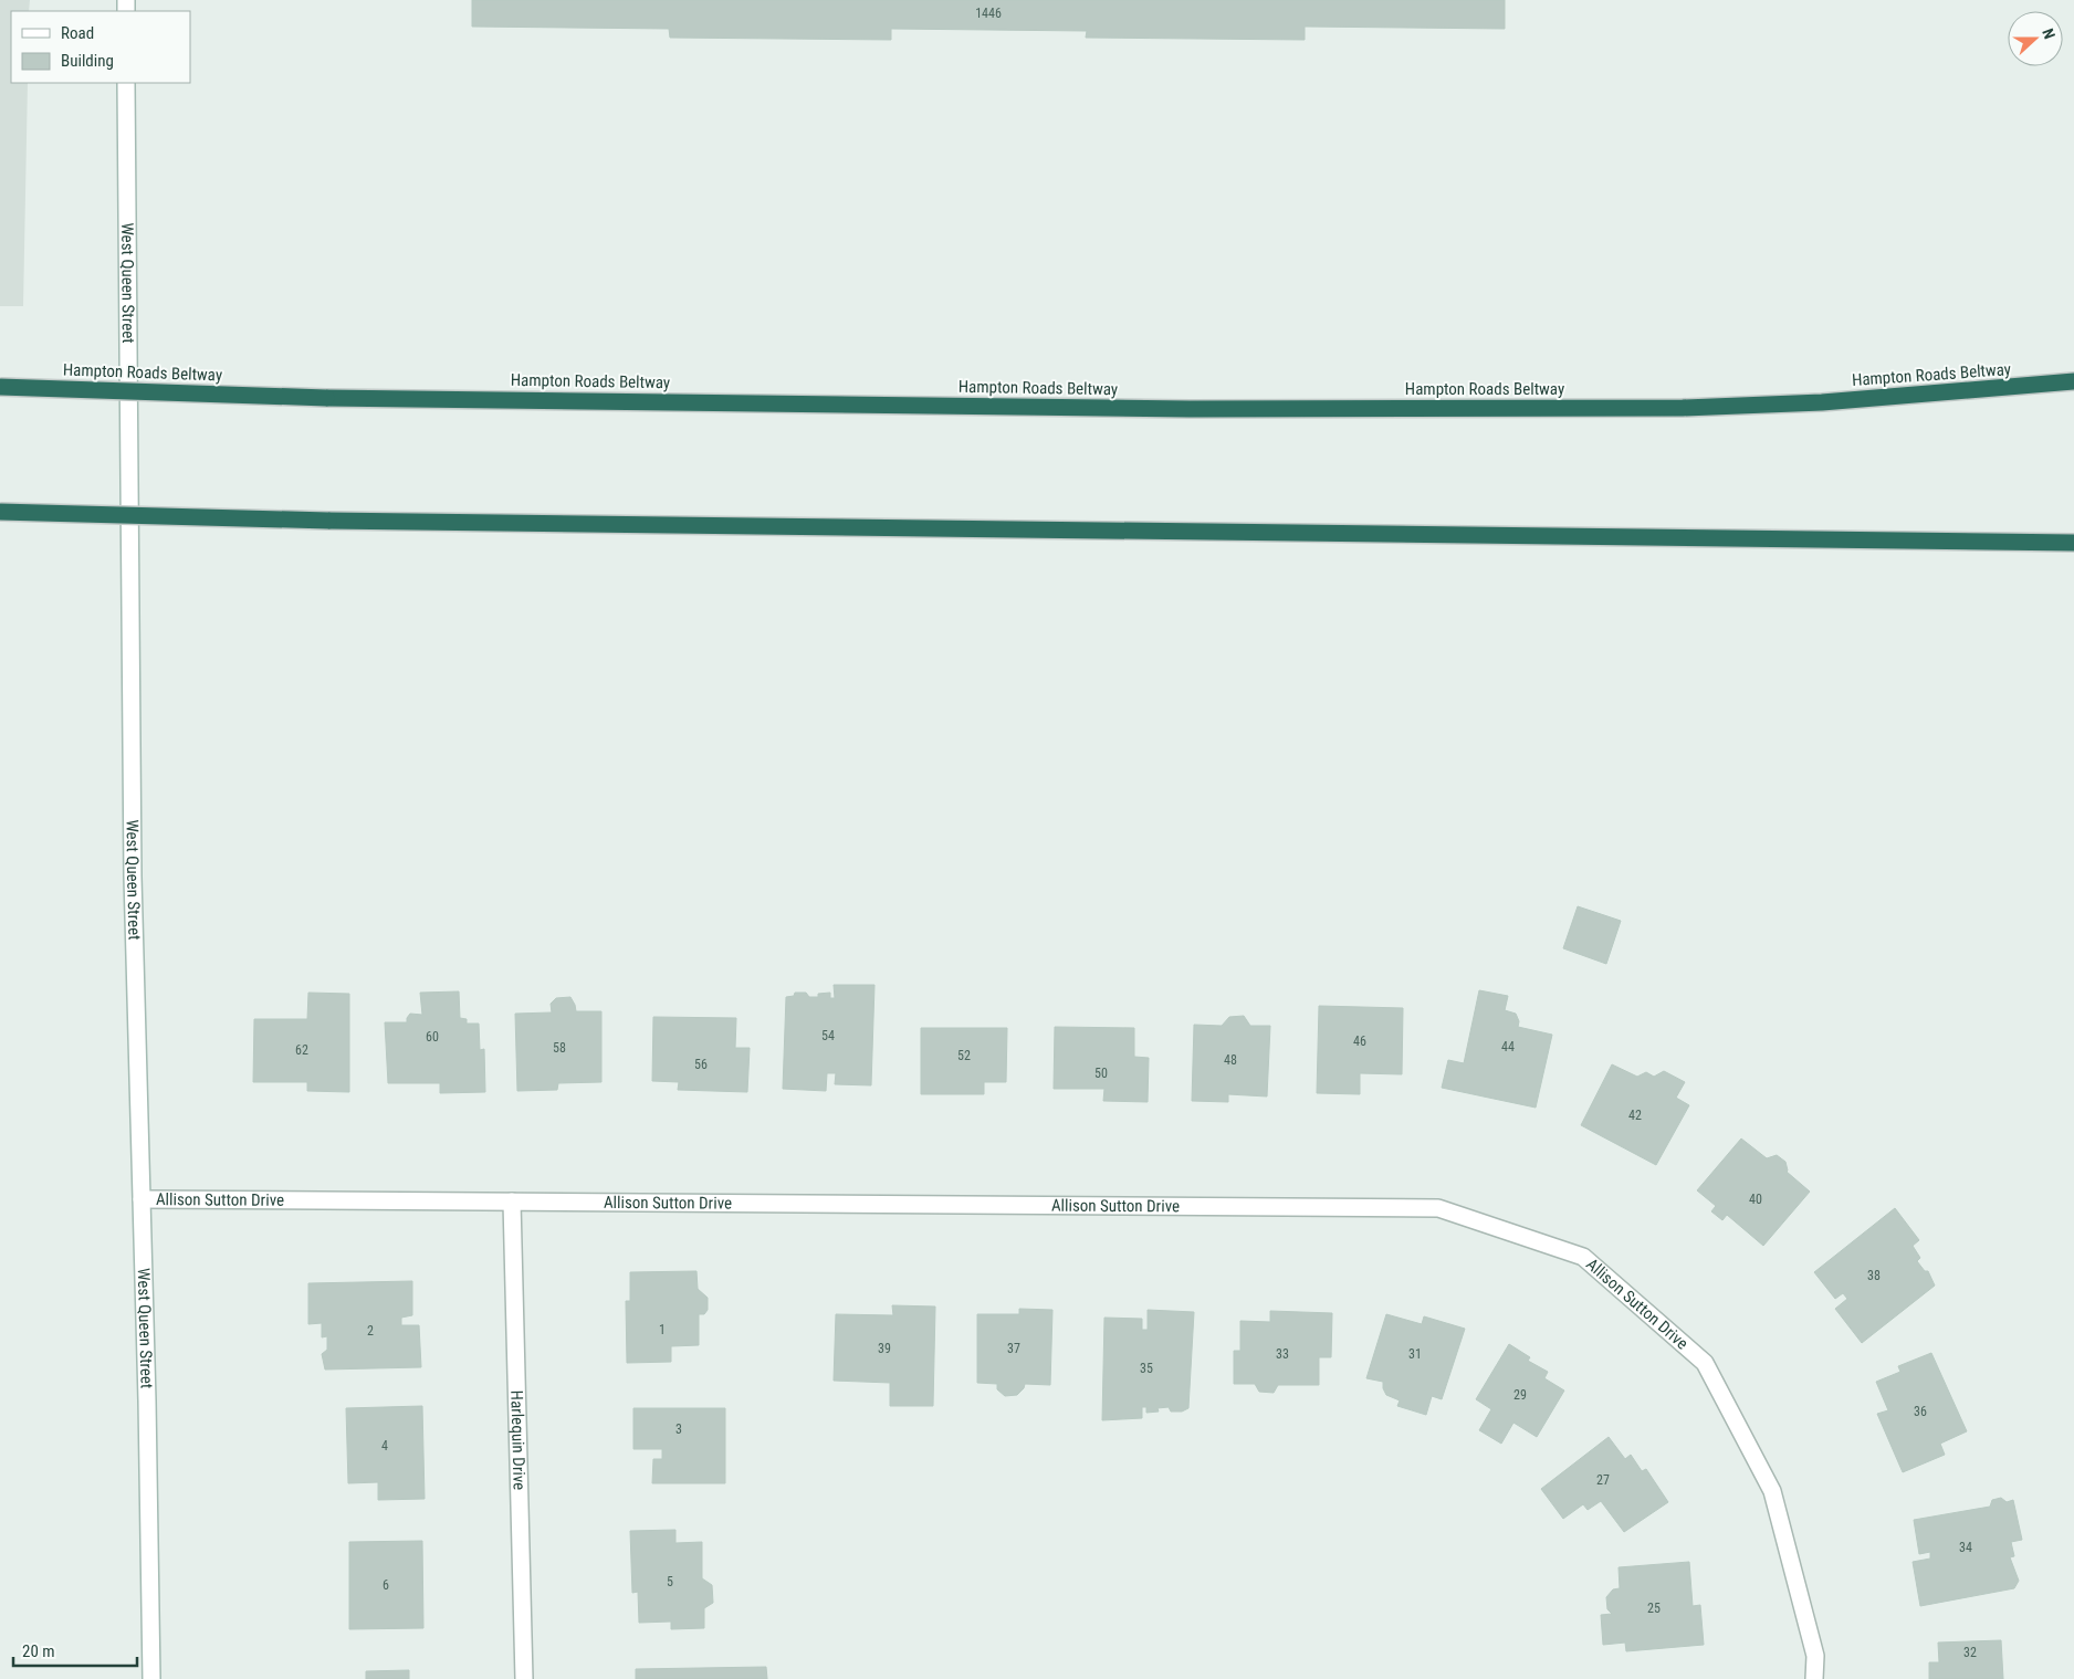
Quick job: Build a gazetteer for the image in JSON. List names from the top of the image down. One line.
{"streets":{"highway":["Hampton Roads Beltway"],"street":["West Queen Street","Allison Sutton Drive","Harlequin Drive"]},"crossings":[["West Queen Street","Allison Sutton Drive"],["Allison Sutton Drive","Harlequin Drive"]],"house_numbers":["1446","54","60","46","44","58","62","52","48","56","50","42","40","38","1","2","39","37","33","31","35","29","36","3","4","27","34","5","6","25","32"],"legend":["Road","Building"],"scale_bar":"20 m","north":"right"}
